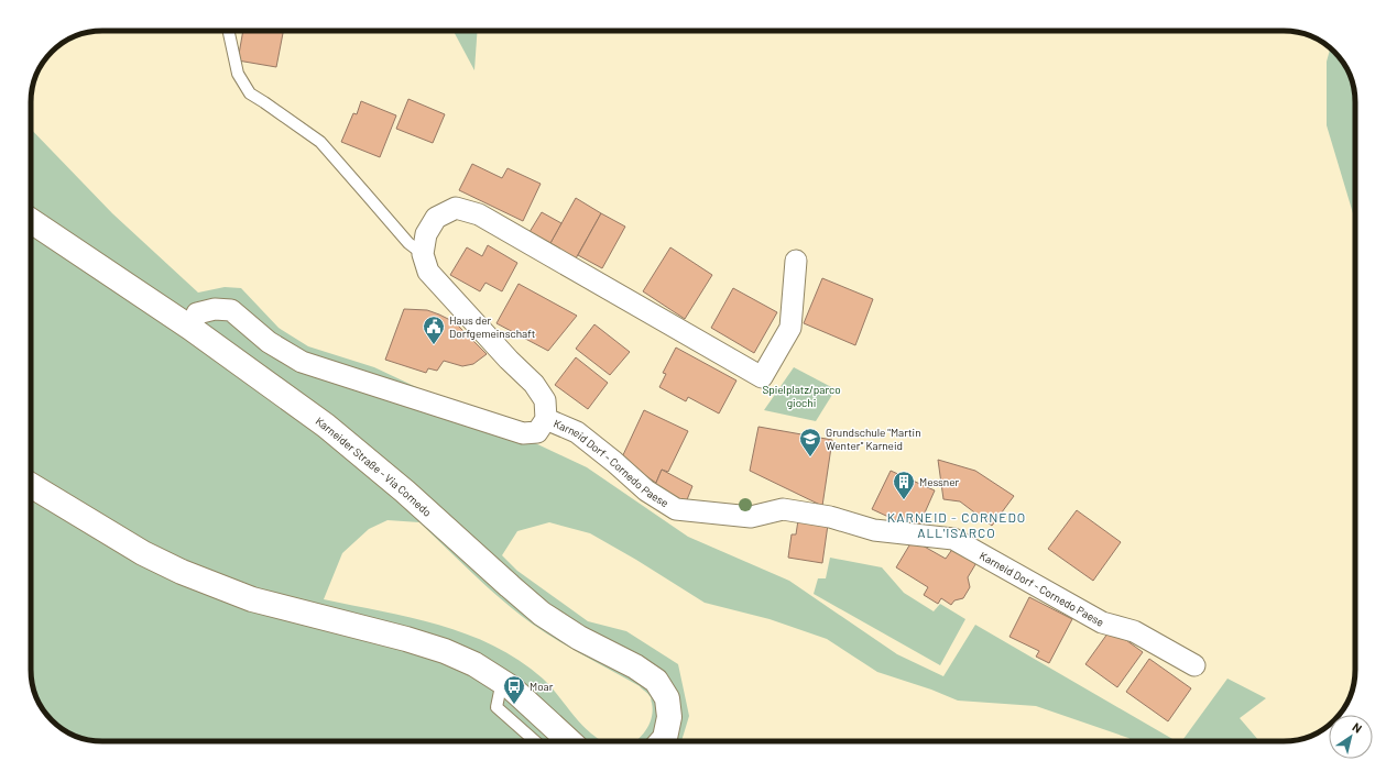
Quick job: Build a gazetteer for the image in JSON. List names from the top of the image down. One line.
{"streets":{"street":["Karneid Dorf - Cornedo Paese","Karneider Straße - Via Cornedo"]},"crossings":[["Karneid Dorf - Cornedo Paese","Karneider Straße - Via Cornedo"]],"districts":["KARNEID - CORNEDO ALL'ISARCO"],"parks":["Spielplatz/parco giochi"],"places":{"public building":["Haus der Dorfgemeinschaft"],"school or university":["Grundschule \"Martin Wenter\" Karneid"],"building":["Messner"],"bus stop":["Moar"]},"north":"top right"}
